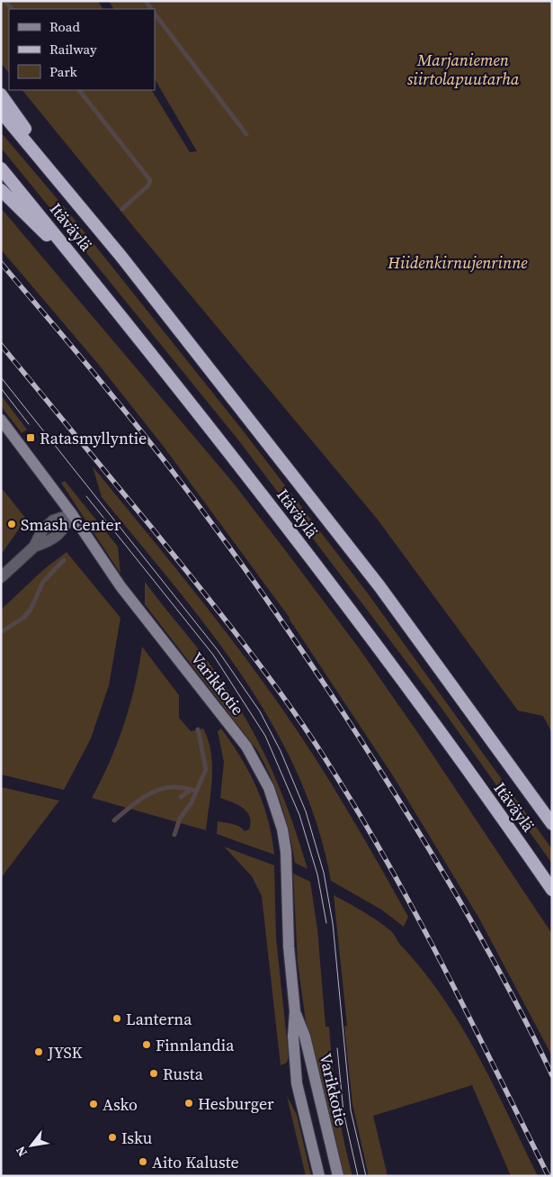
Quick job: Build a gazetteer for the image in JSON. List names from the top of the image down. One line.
{"streets":{"highway":["Itäväylä"],"main road":["Varikkotie"]},"parks":["Marjaniemen siirtolapuutarha","Hiidenkirnujenrinne"],"places":{"transit":["Ratasmyllyntie"],"other":["Smash Center","Lanterna","Finnlandia","JYSK","Rusta","Hesburger","Asko","Isku","Aito Kaluste"]},"legend":["Road","Railway","Park"],"north":"bottom left"}
